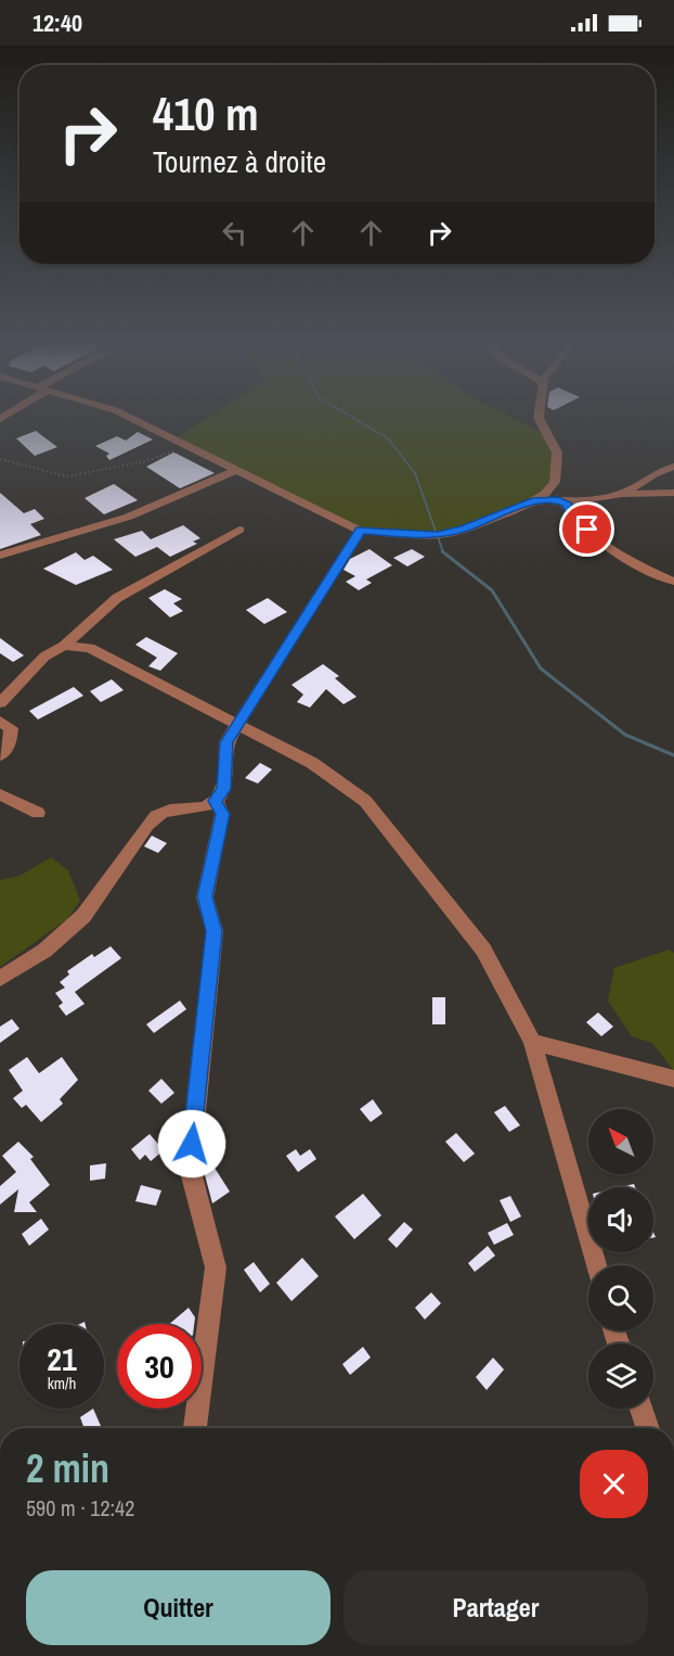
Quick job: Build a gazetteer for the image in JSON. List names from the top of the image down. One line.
{"north":"top left","page":{"status":"12:40","turn":["410 m","Tournez à droite"],"speed":"21 km/h","limit":"30","heading":["2 min","590 m · 12:42"],"buttons":["Quitter","Partager"]}}
